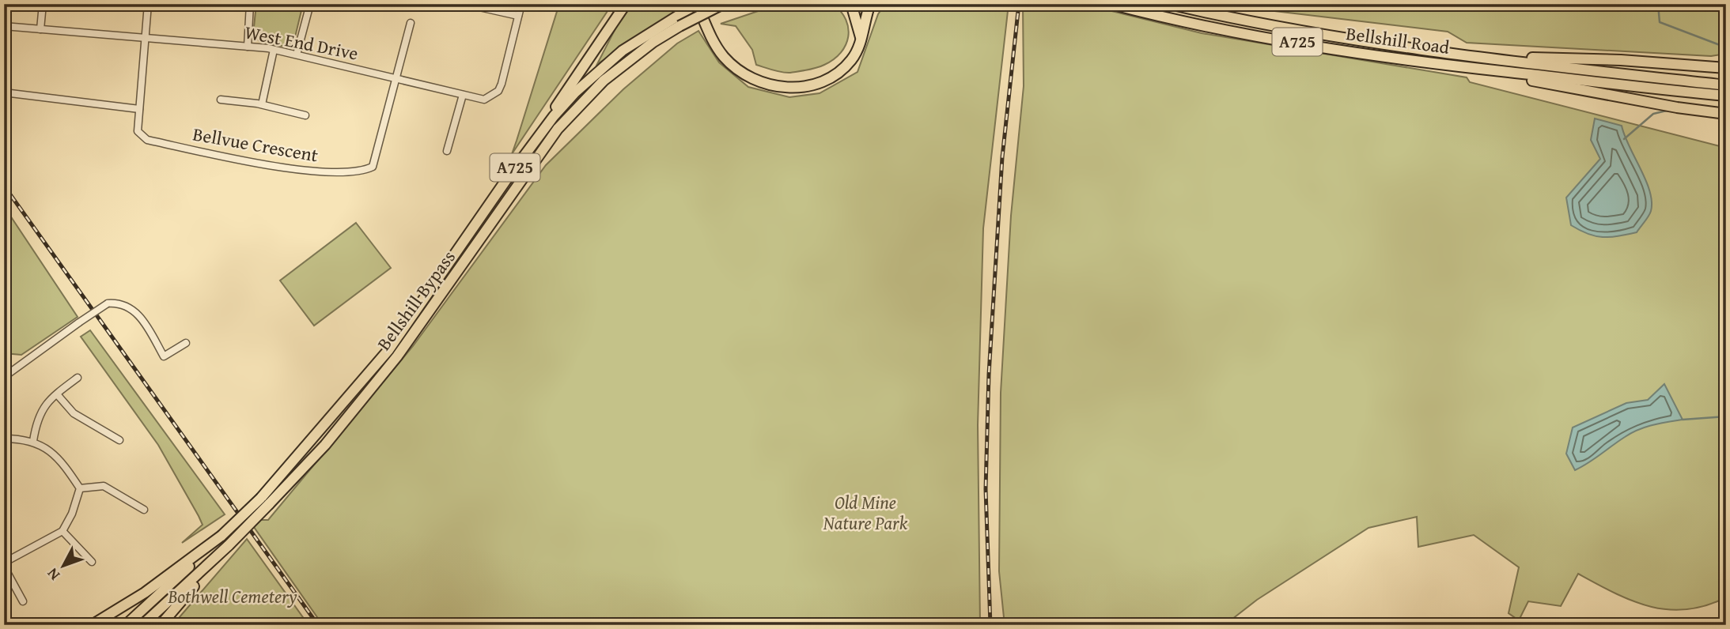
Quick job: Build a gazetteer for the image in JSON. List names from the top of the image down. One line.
{"streets":{"highway":["Bellshill Road","A725","Bellshill Bypass"],"street":["West End Drive","Bellvue Crescent"]},"crossings":[["Bellshill Road","A725"],["West End Drive","Bellvue Crescent"]],"parks":["Old Mine Nature Park","Bothwell Cemetery"],"north":"bottom left"}
